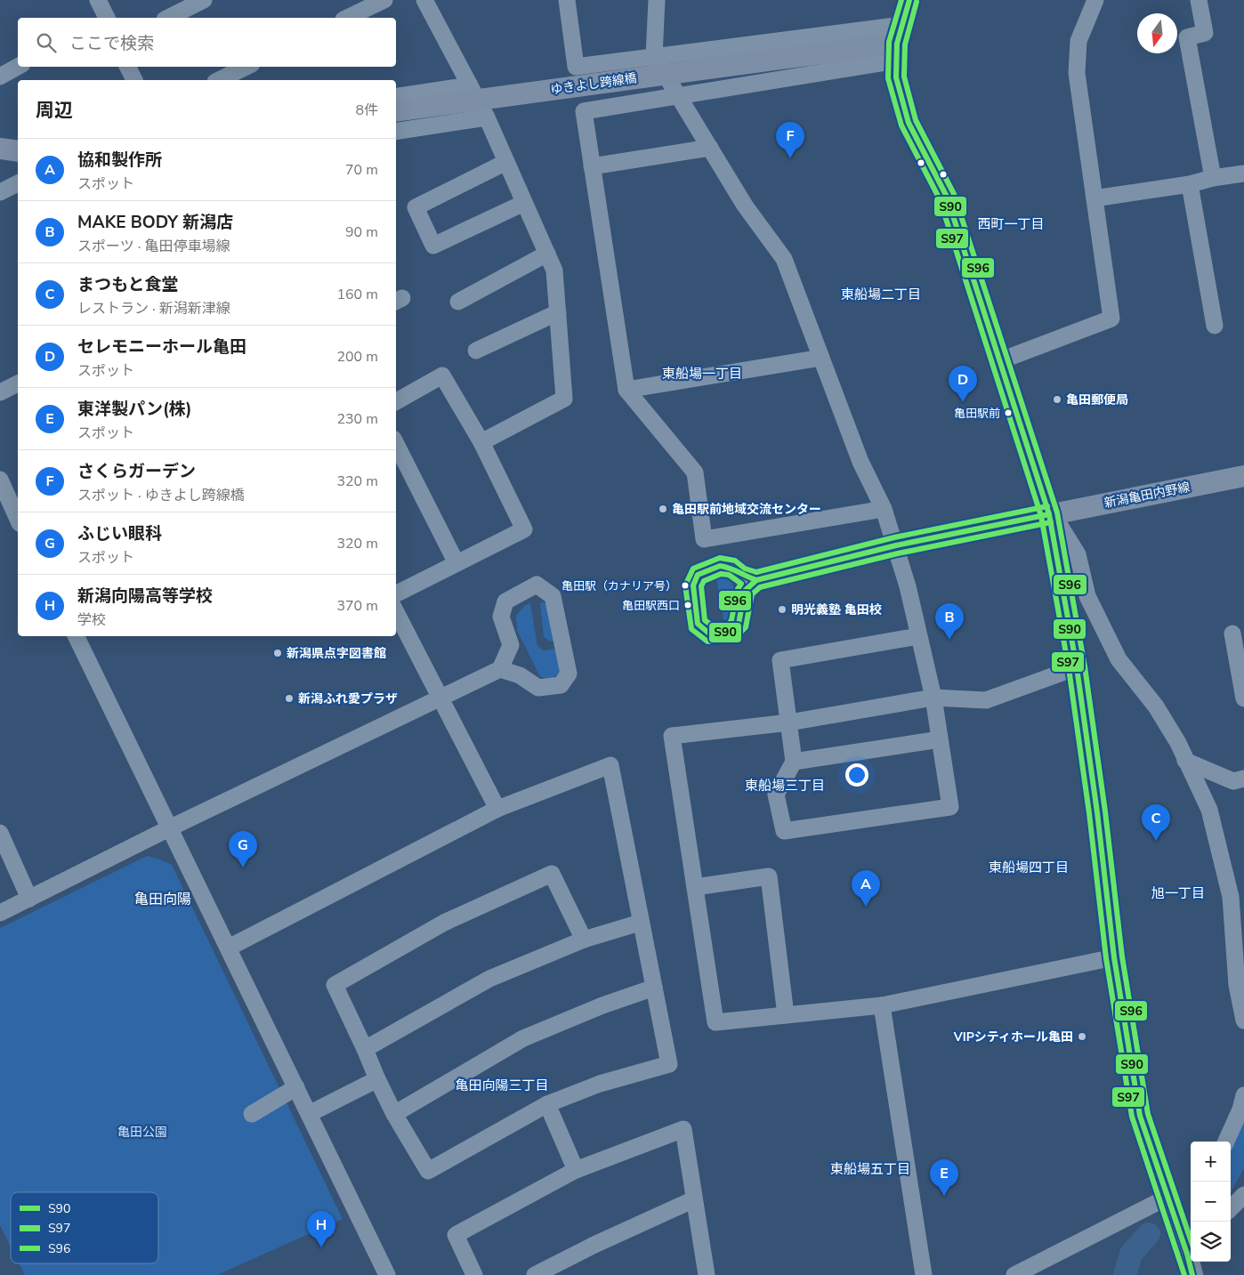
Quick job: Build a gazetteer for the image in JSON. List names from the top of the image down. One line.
{"streets":{"main road":["ゆきよし跨線橋","新潟亀田内野線"]},"districts":["西町一丁目","東船場二丁目","東船場一丁目","東船場三丁目","東船場四丁目","旭一丁目","亀田向陽","亀田向陽三丁目","東船場五丁目"],"parks":["亀田公園"],"places":["亀田郵便局","亀田駅前","亀田駅前地域交流センター","亀田駅（カナリア号）","亀田駅西口","明光義塾 亀田校","新潟県点字図書館","新潟ふれ愛プラザ","VIPシティホール亀田"],"lines":["transit line S90","transit line S97","transit line S96"],"legend":["S90","S97","S96"],"north":"bottom","page":{"search":"ここで検索","heading":["周辺","8件"],"pins":["F","D","B","C","G","A","E","H"],"list":[{"mark":"A","name":"協和製作所","note":"スポット","value":"70 m"},{"mark":"B","name":"MAKE BODY 新潟店","note":"スポーツ · 亀田停車場線","value":"90 m"},{"mark":"C","name":"まつもと食堂","note":"レストラン · 新潟新津線","value":"160 m"},{"mark":"D","name":"セレモニーホール亀田","note":"スポット","value":"200 m"},{"mark":"E","name":"東洋製パン(株)","note":"スポット","value":"230 m"},{"mark":"F","name":"さくらガーデン","note":"スポット · ゆきよし跨線橋","value":"320 m"},{"mark":"G","name":"ふじい眼科","note":"スポット","value":"320 m"},{"mark":"H","name":"新潟向陽高等学校","note":"学校","value":"370 m"}],"map_buttons":["+","−"]}}
